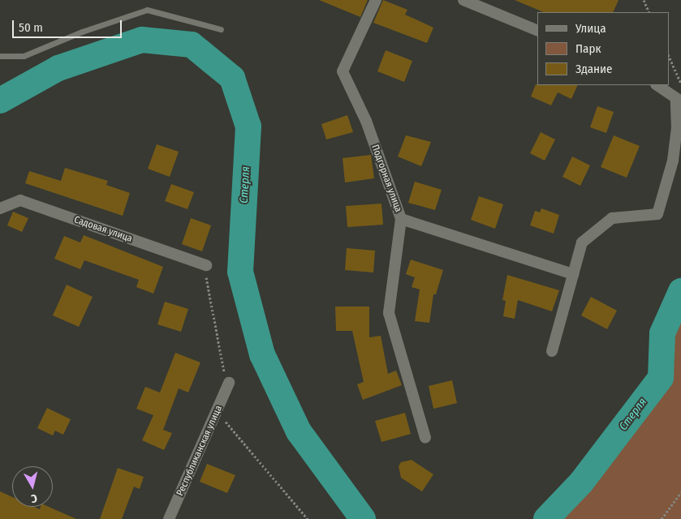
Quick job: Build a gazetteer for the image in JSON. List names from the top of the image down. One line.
{"streets":{"street":["Подгорная улица","Садовая улица","Республиканская улица"]},"water":["Стерля"],"legend":["Улица","Парк","Здание"],"scale_bar":"50 m","north":"bottom"}
